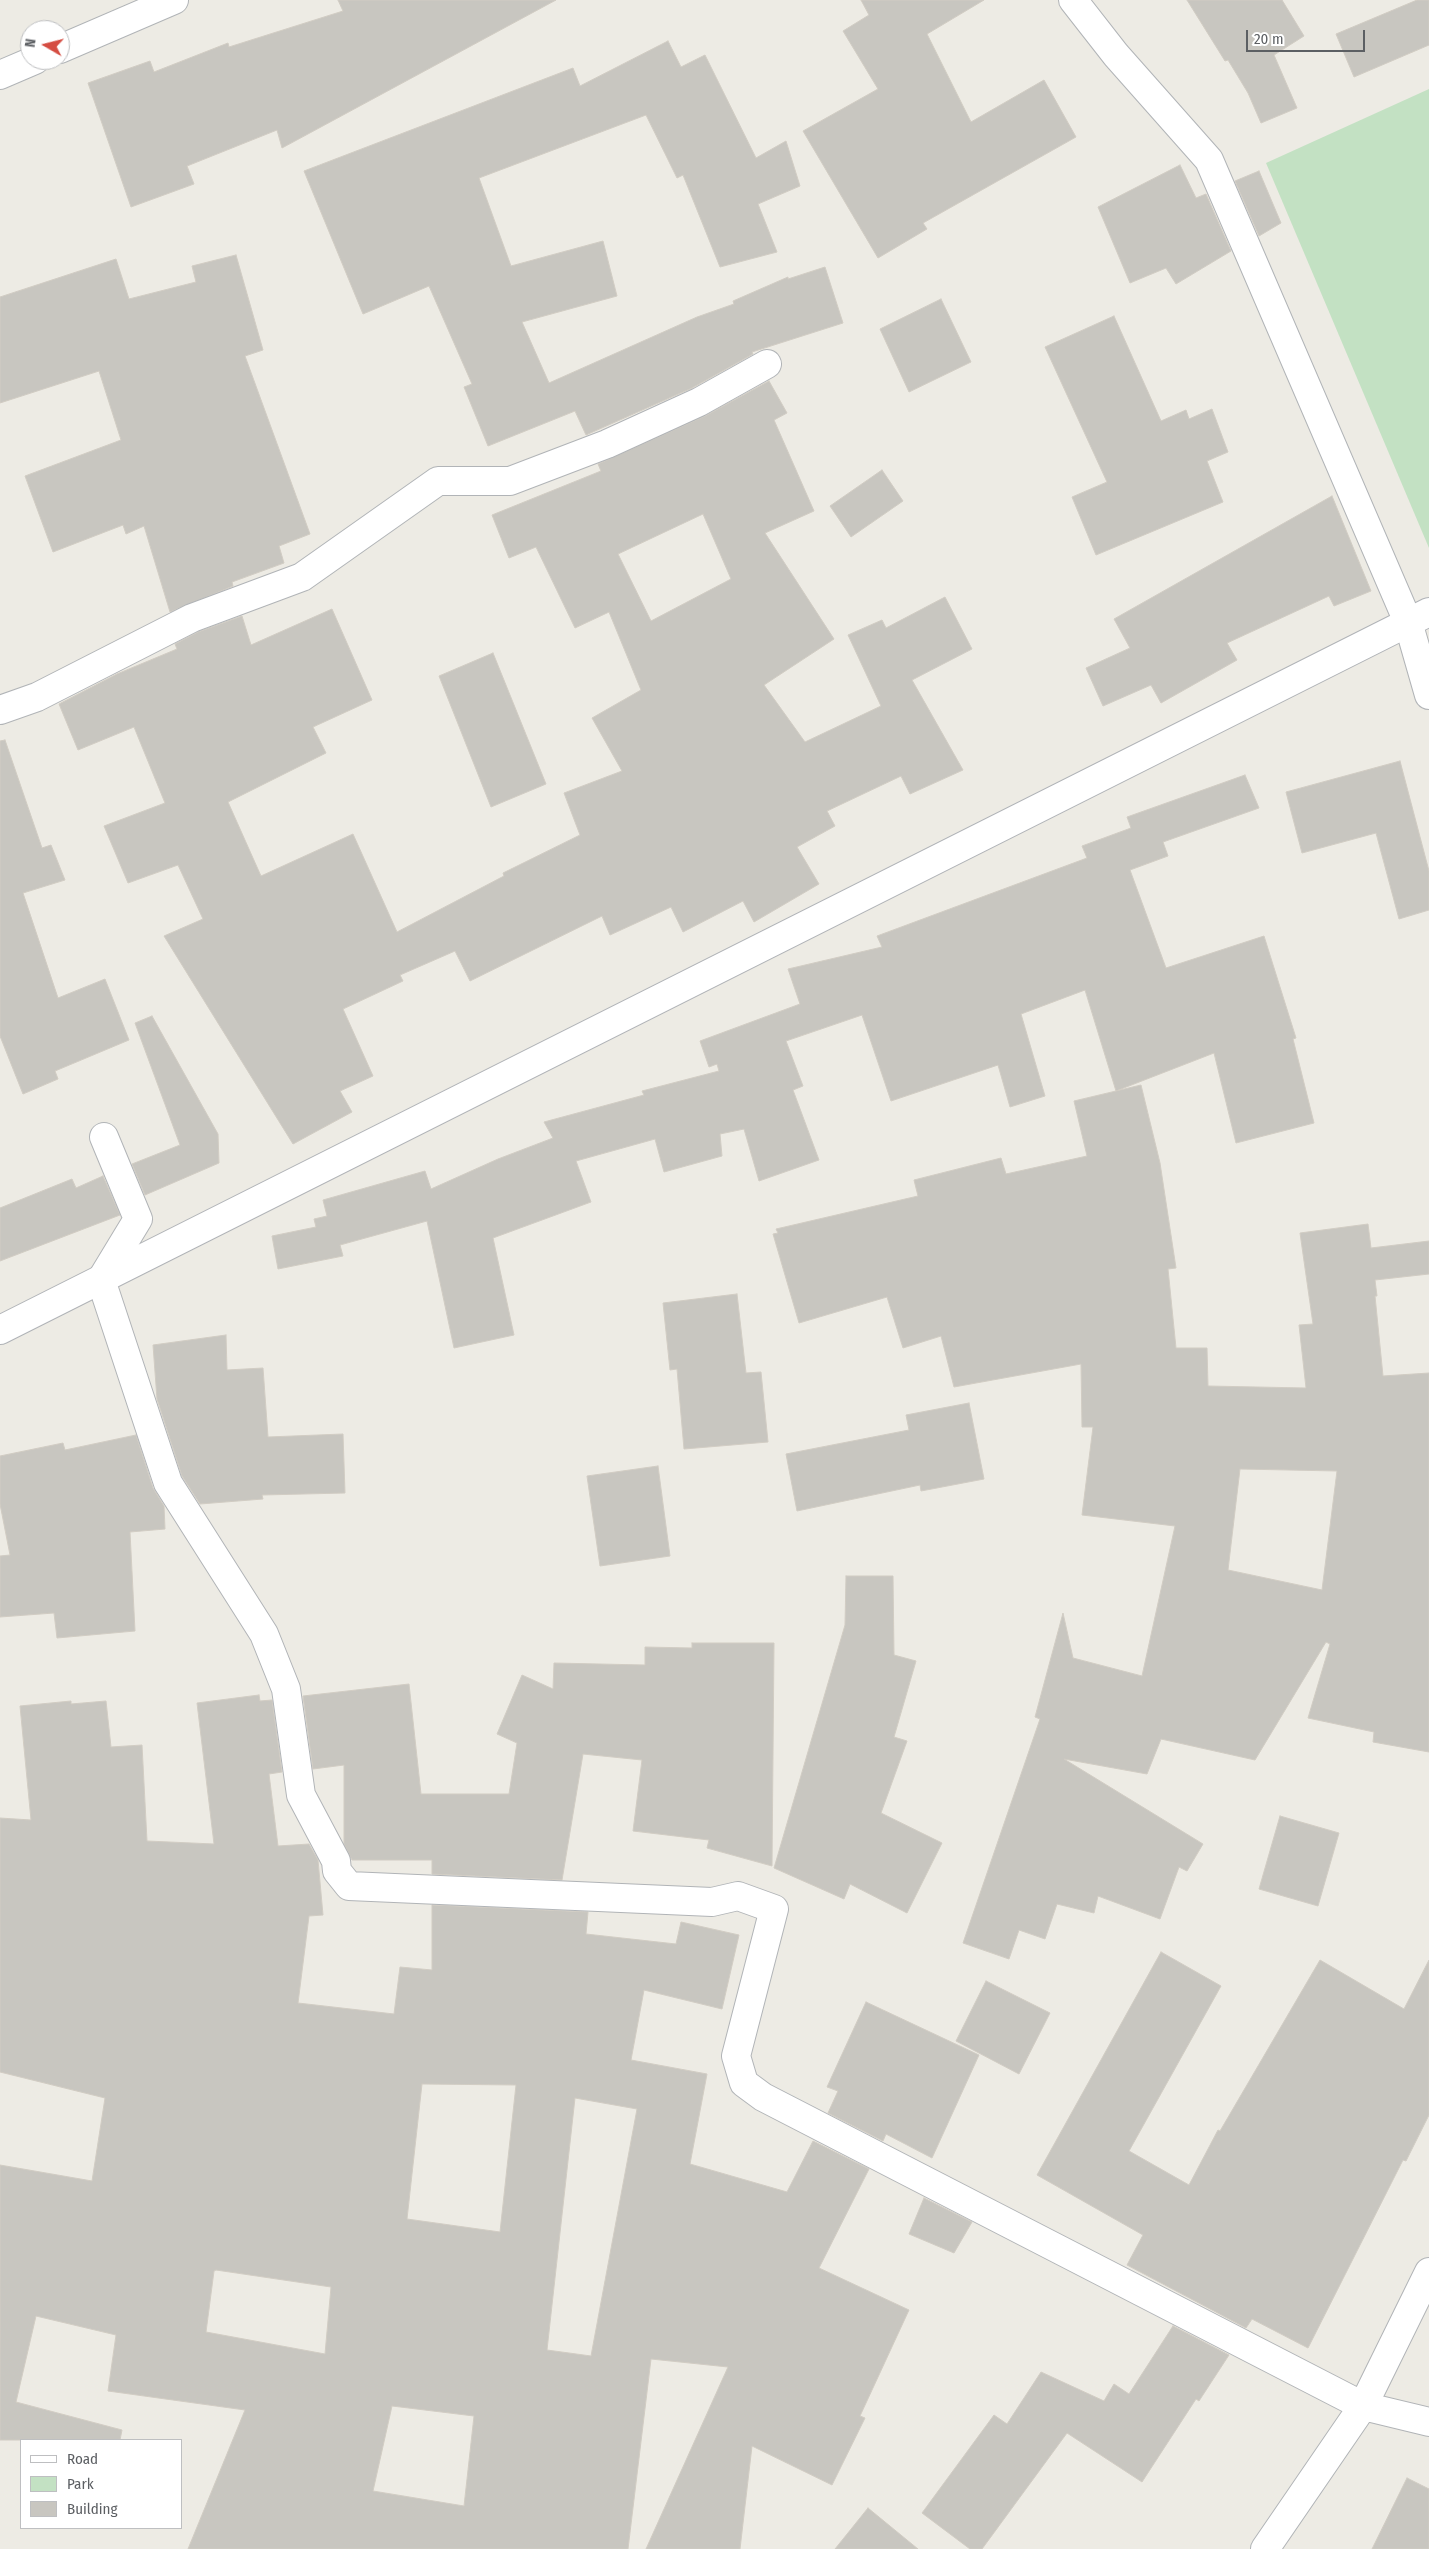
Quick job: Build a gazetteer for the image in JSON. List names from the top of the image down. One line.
{"legend":["Road","Park","Building"],"scale_bar":"20 m","north":"left"}
